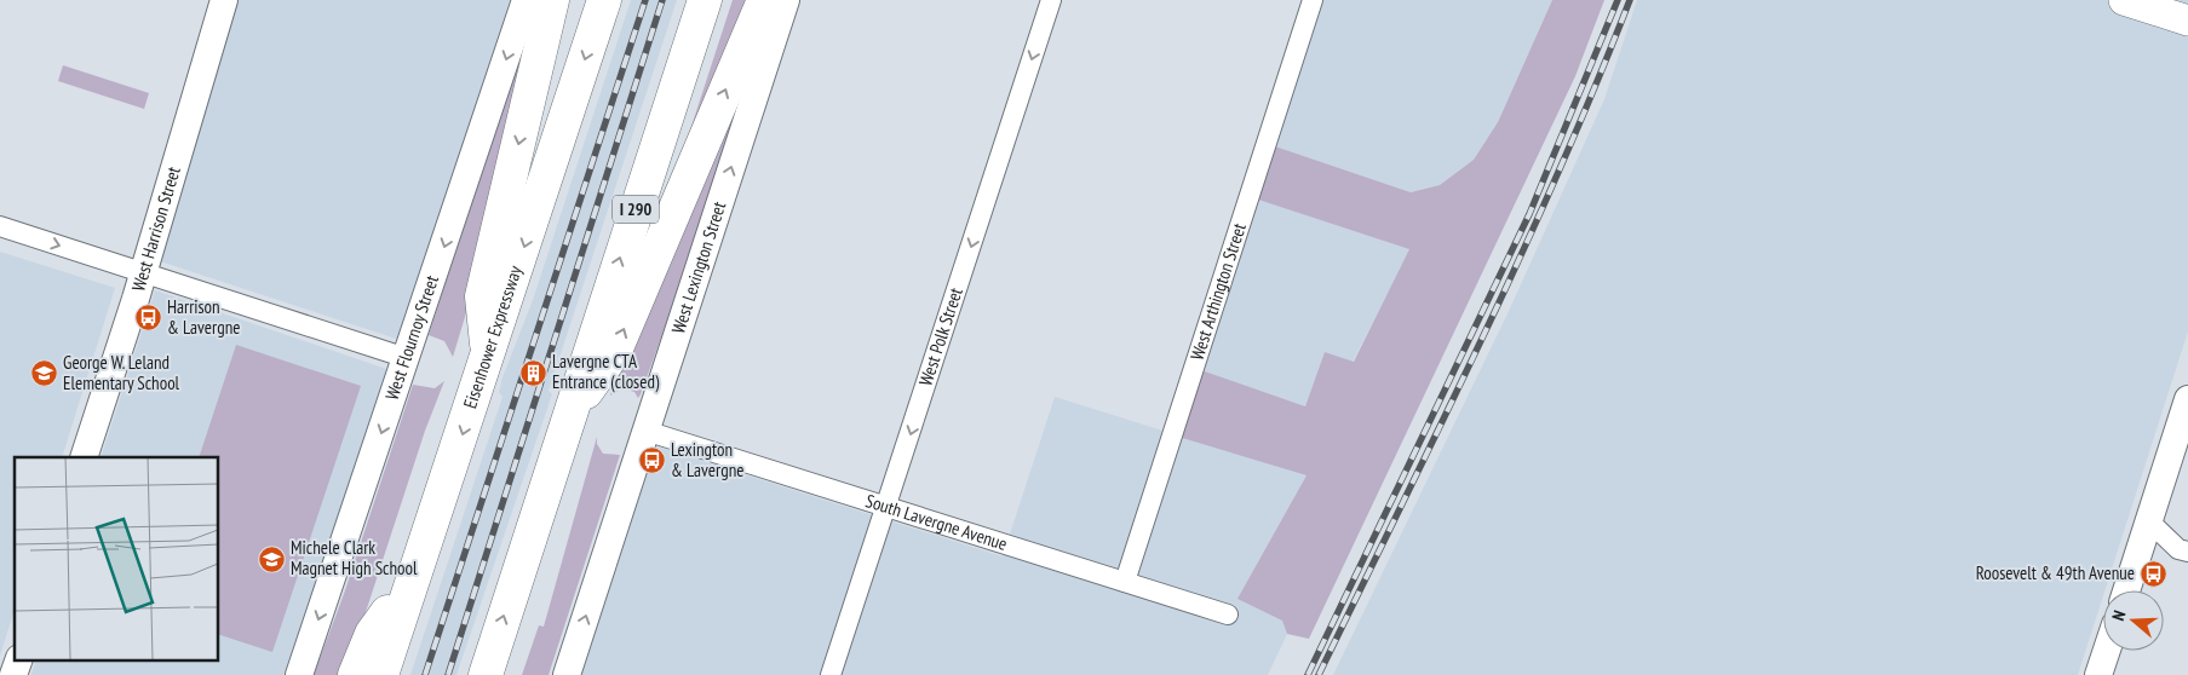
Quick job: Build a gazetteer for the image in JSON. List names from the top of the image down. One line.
{"streets":{"highway":["I 290","Eisenhower Expressway"],"street":["West Harrison Street","West Lexington Street","West Arthington Street","West Flournoy Street","West Polk Street","South Lavergne Avenue"]},"crossings":[["West Lexington Street","South Lavergne Avenue"],["West Arthington Street","South Lavergne Avenue"],["West Polk Street","South Lavergne Avenue"]],"one_way":["West Lexington Street","West Flournoy Street","West Polk Street"],"places":{"bus stop":["Harrison & Lavergne","Lexington & Lavergne","Roosevelt & 49th Avenue"],"building":["Lavergne CTA Entrance (closed)"],"school or university":["George W. Leland Elementary School","Michele Clark Magnet High School"]},"north":"left"}
